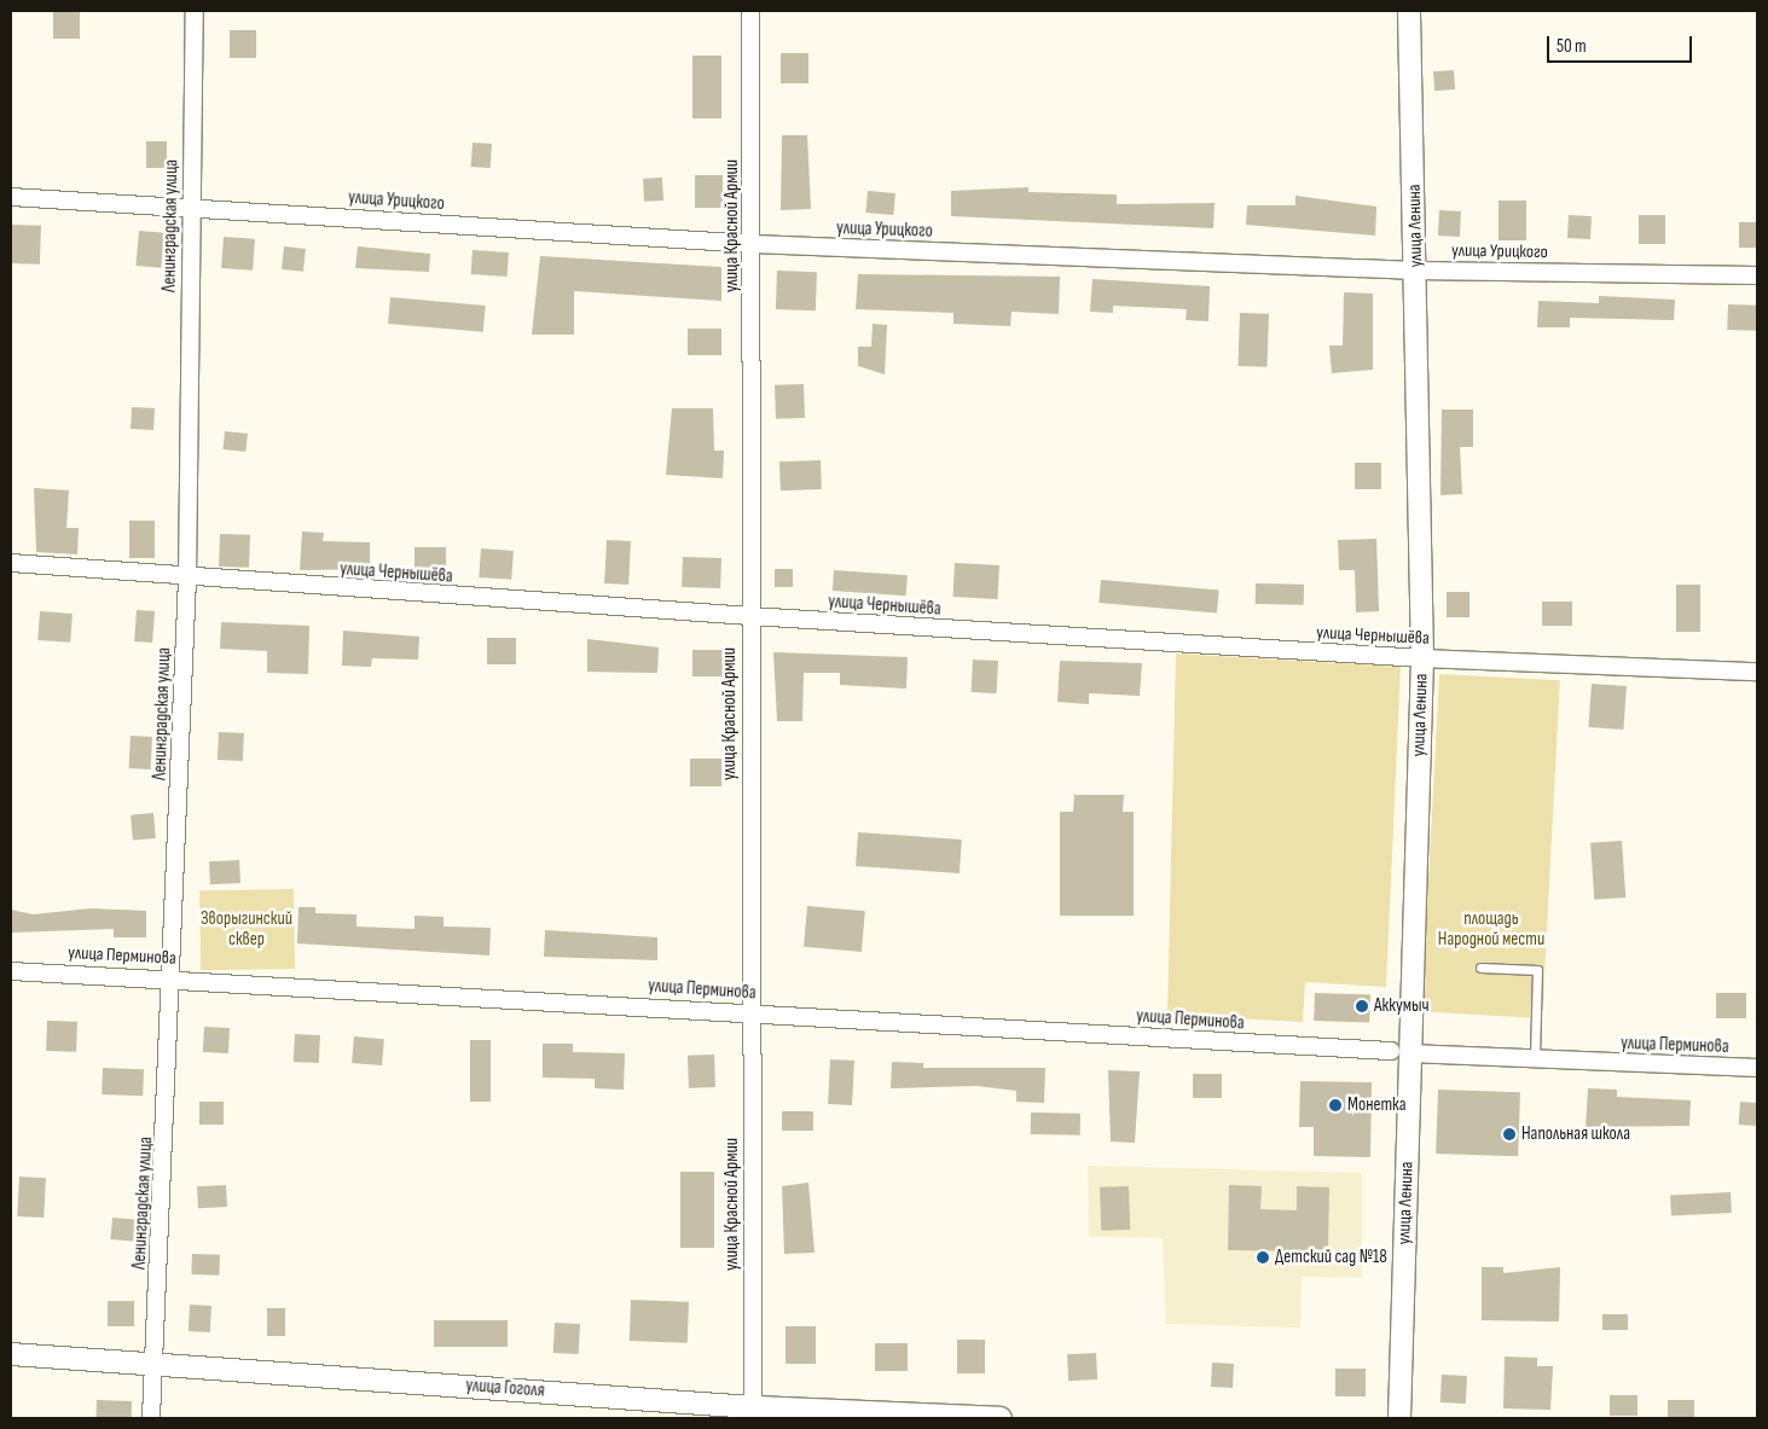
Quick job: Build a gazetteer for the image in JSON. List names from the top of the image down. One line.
{"streets":{"street":["улица Урицкого","Ленинградская улица","улица Красной Армии","улица Ленина","улица Чернышёва","улица Перминова","улица Гоголя"]},"crossings":[["улица Урицкого","Ленинградская улица"],["улица Урицкого","улица Красной Армии"],["улица Урицкого","улица Ленина"],["Ленинградская улица","улица Чернышёва"],["Ленинградская улица","улица Перминова"],["Ленинградская улица","улица Гоголя"],["улица Красной Армии","улица Чернышёва"],["улица Красной Армии","улица Перминова"],["улица Красной Армии","улица Гоголя"],["улица Ленина","улица Чернышёва"],["улица Ленина","улица Перминова"]],"parks":["Зворыгинский сквер","площадь Народной мести"],"places":["Аккумыч","Монетка","Напольная школа","Детский сад №18"],"scale_bar":"50 m"}
